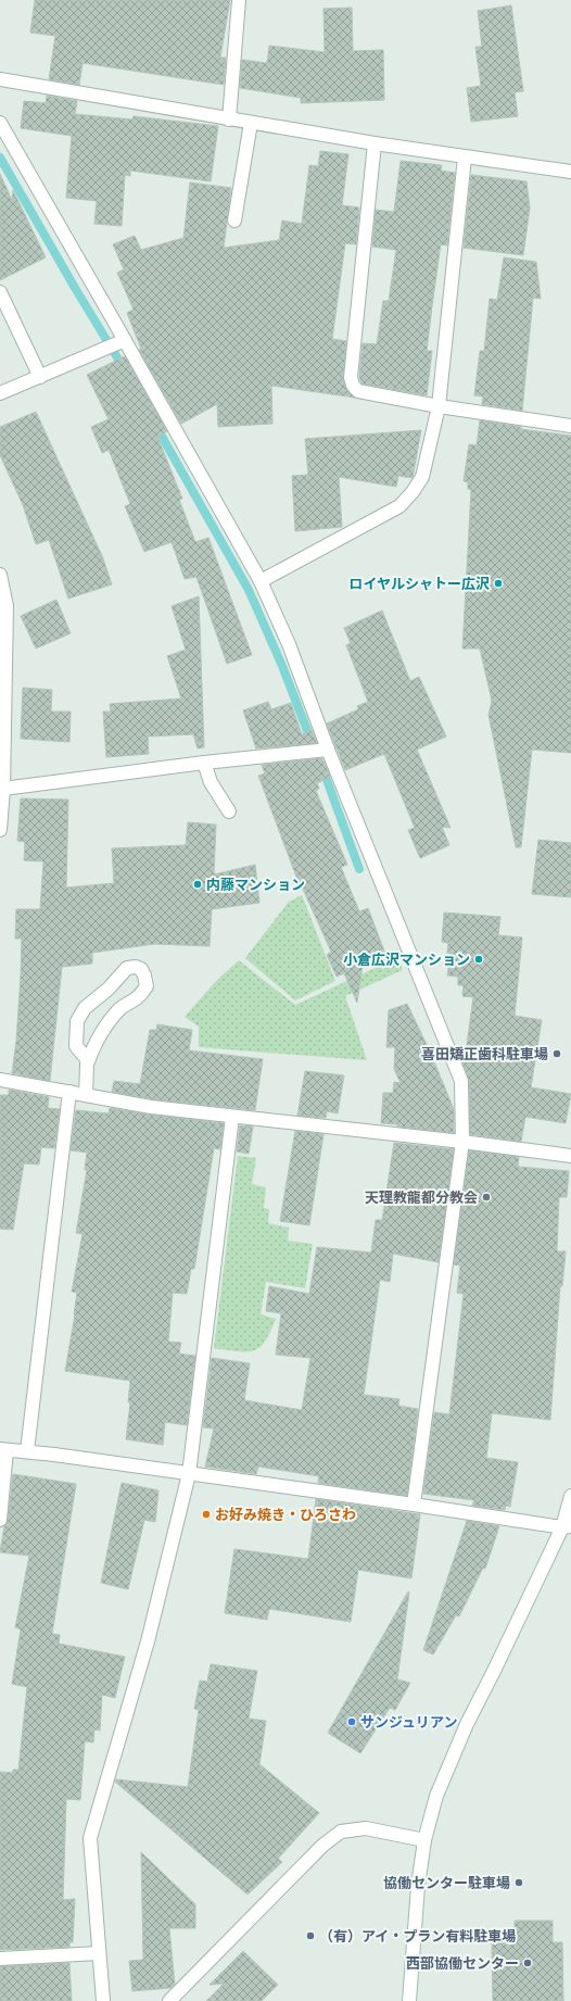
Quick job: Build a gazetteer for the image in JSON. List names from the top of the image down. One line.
{"places":["ロイヤルシャトー広沢","内藤マンション","小倉広沢マンション","喜田矯正歯科駐車場","天理教龍都分教会","お好み焼き・ひろさわ","サンジュリアン","協働センター駐車場","（有）アイ・プラン有料駐車場","西部協働センター"]}
